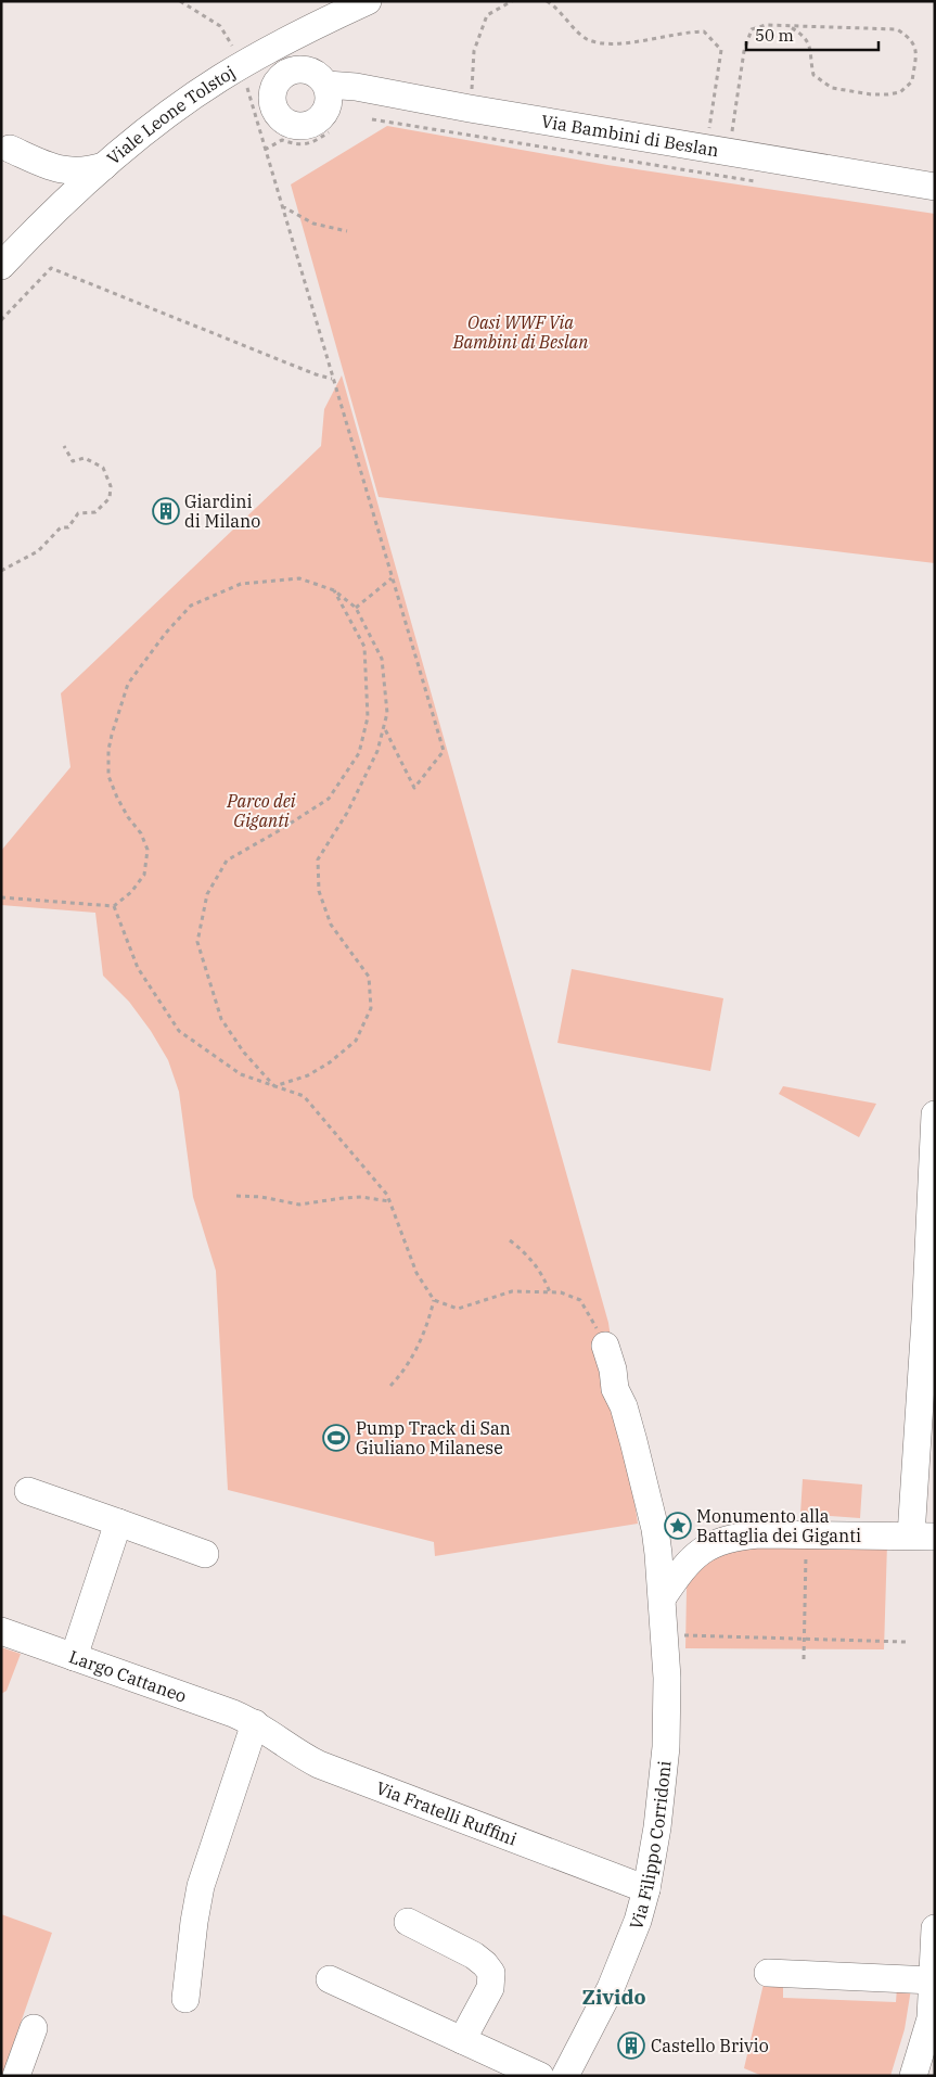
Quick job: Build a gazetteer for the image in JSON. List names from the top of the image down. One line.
{"streets":{"street":["Viale Leone Tolstoj","Via Bambini di Beslan","Largo Cattaneo","Via Fratelli Ruffini","Via Filippo Corridoni"]},"crossings":[["Largo Cattaneo","Via Fratelli Ruffini"],["Via Fratelli Ruffini","Via Filippo Corridoni"]],"districts":["Zivido"],"parks":["Oasi WWF Via Bambini di Beslan","Parco dei Giganti"],"places":{"building":["Giardini di Milano","Castello Brivio"],"sports":["Pump Track di San Giuliano Milanese"],"place":["Monumento alla Battaglia dei Giganti"]},"scale_bar":"50 m"}
